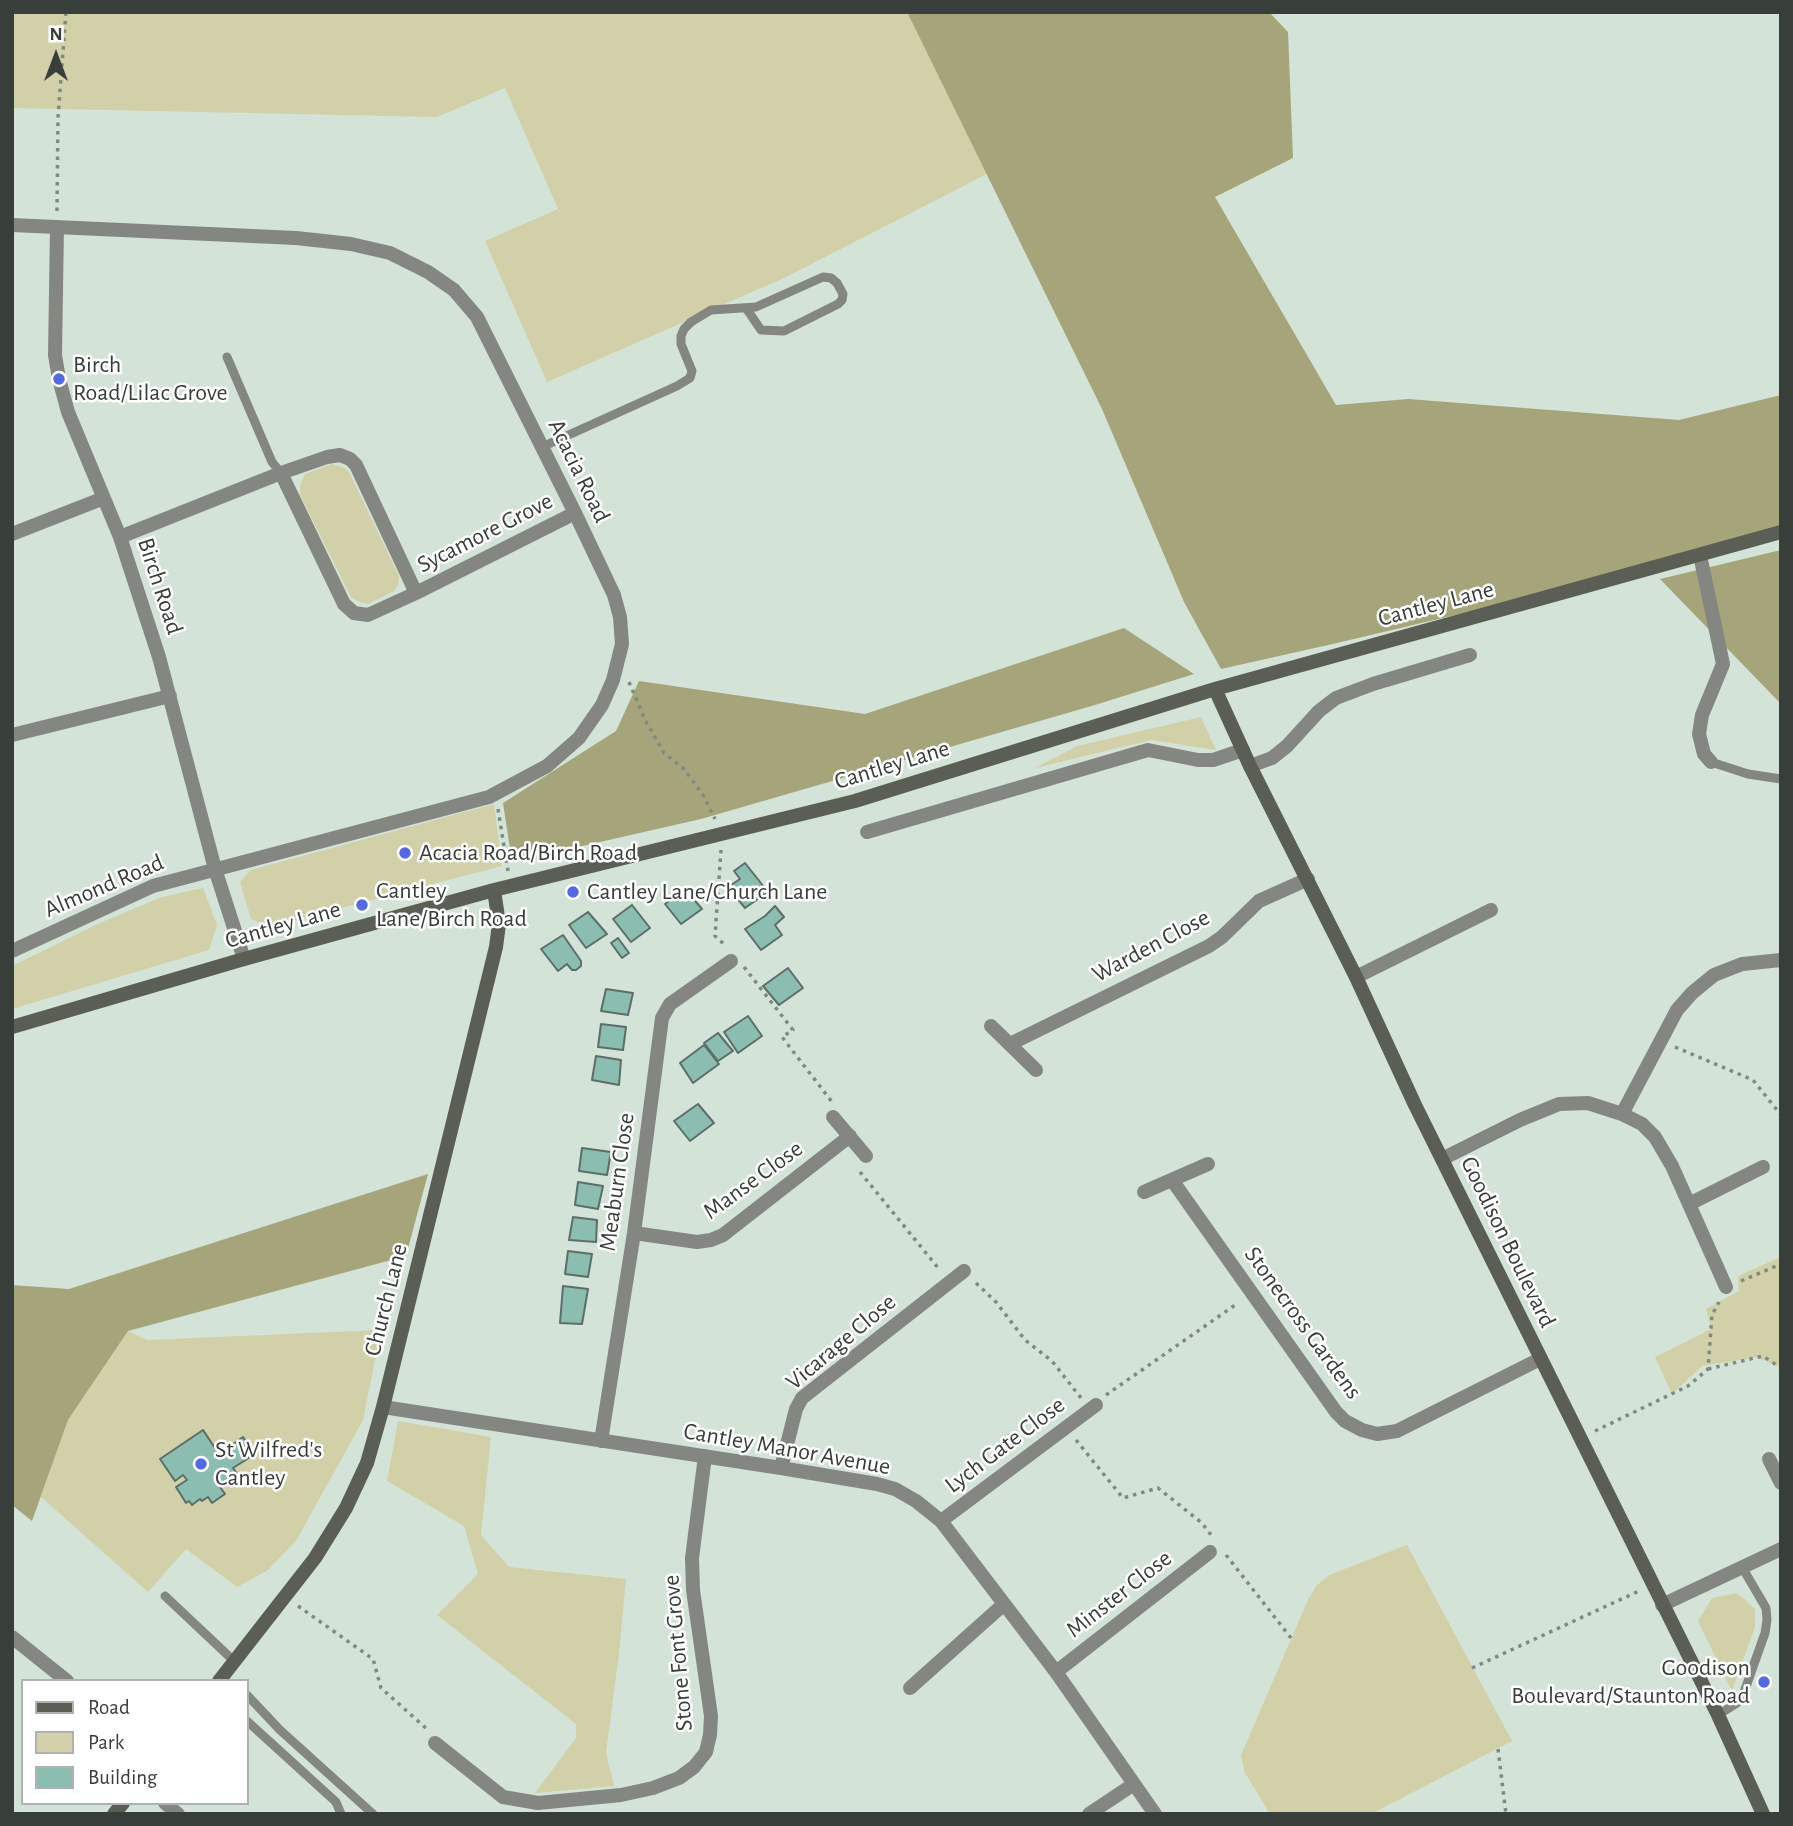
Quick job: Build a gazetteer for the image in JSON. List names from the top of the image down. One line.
{"streets":{"street":["Acacia Road","Sycamore Grove","Birch Road","Cantley Lane","Almond Road","Warden Close","Manse Close","Meaburn Close","Goodison Boulevard","Church Lane","Stonecross Gardens","Vicarage Close","Lych Gate Close","Cantley Manor Avenue","Minster Close","Stone Font Grove"]},"crossings":[["Acacia Road","Sycamore Grove"],["Acacia Road","Birch Road"],["Acacia Road","Almond Road"],["Sycamore Grove","Birch Road"],["Birch Road","Cantley Lane"],["Birch Road","Almond Road"],["Cantley Lane","Goodison Boulevard"],["Cantley Lane","Church Lane"],["Warden Close","Goodison Boulevard"],["Manse Close","Meaburn Close"],["Meaburn Close","Cantley Manor Avenue"],["Goodison Boulevard","Stonecross Gardens"],["Church Lane","Cantley Manor Avenue"],["Vicarage Close","Cantley Manor Avenue"],["Lych Gate Close","Cantley Manor Avenue"],["Cantley Manor Avenue","Minster Close"],["Cantley Manor Avenue","Stone Font Grove"]],"places":["Birch Road/Lilac Grove","Acacia Road/Birch Road","Cantley Lane/Church Lane","Cantley Lane/Birch Road","St Wilfred's Cantley","Goodison Boulevard/Staunton Road"],"legend":["Road","Park","Building"],"north":"top"}
